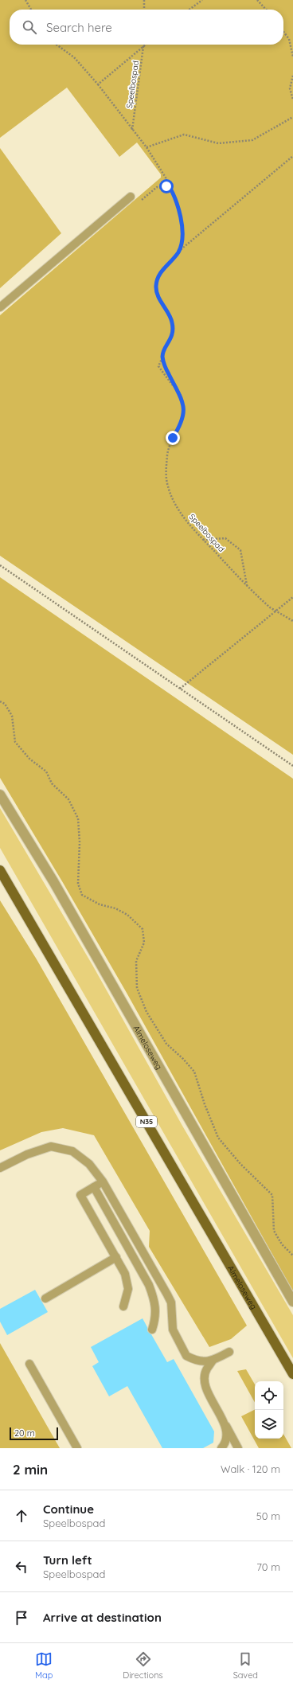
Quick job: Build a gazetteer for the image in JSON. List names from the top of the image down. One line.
{"streets":{"main road":["Almeloseweg","N35"],"path":["Speelbospad"]},"scale_bar":"20 m","page":{"search":"Search here","scale":"20 m","heading":["2 min","Walk · 120 m"],"list":[["Continue","Speelbospad","50 m"],["Turn left","Speelbospad","70 m"],"Arrive at destination"],"nav":["Map","Directions","Saved"]}}
